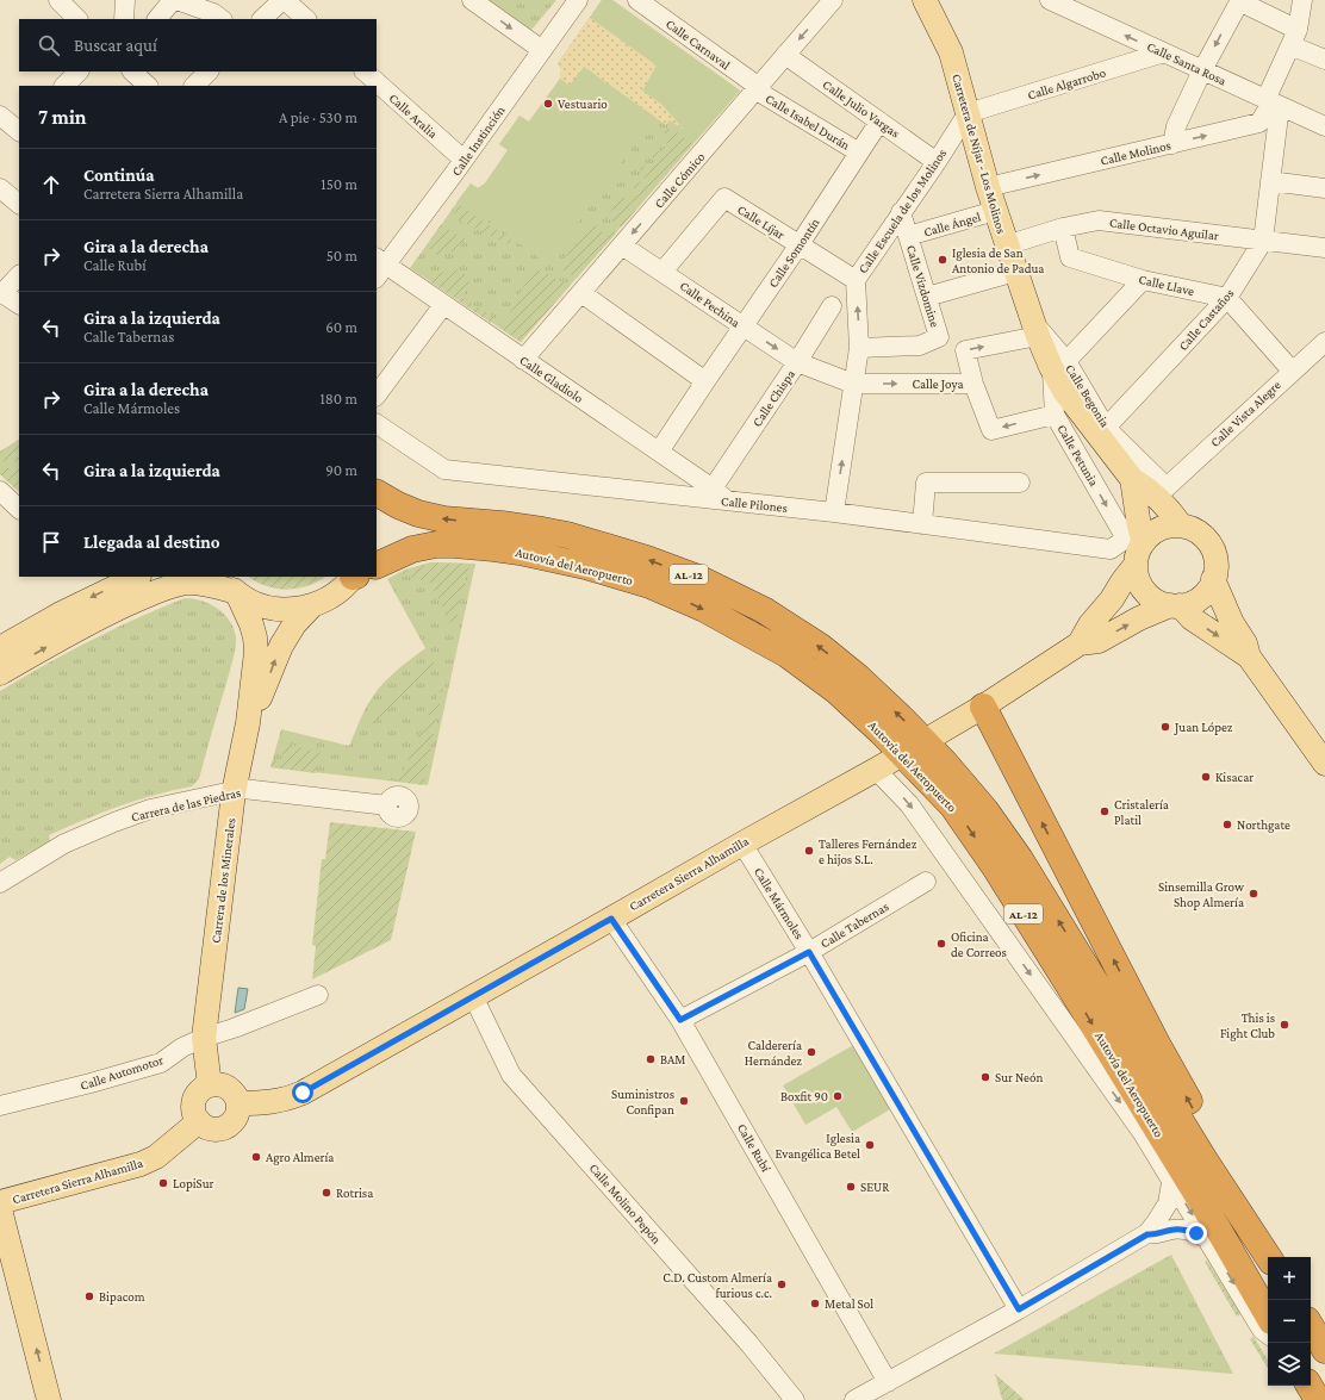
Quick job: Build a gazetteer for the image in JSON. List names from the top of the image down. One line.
{"streets":{"highway":["Autovía del Aeropuerto","AL-12"],"main road":["Carretera de Níjar - Los Molinos","Carretera Sierra Alhamilla","Carrera de los Minerales"],"street":["Calle Carnaval","Calle Santa Rosa","Calle Algarrobo","Calle Julio Vargas","Calle Aralia","Calle Isabel Durán","Calle Instinción","Calle Molinos","Calle Cómico","Calle Escuela de los Molinos","Calle Líjar","Calle Ángel","Calle Octavio Aguilar","Calle Somontín","Calle Llave","Calle Vizdomine","Calle Pechina","Calle Castaños","Calle Gladiolo","Calle Joya","Calle Begonia","Calle Chispa","Calle Vista Alegre","Calle Petunia","Calle Pilones","Carrera de las Piedras","Calle Mármoles","Calle Tabernas","Calle Automotor","Calle Rubí","Calle Molino Pepón"]},"crossings":[["Calle Carnaval","Calle Isabel Durán"],["Calle Carnaval","Calle Cómico"],["Calle Santa Rosa","Calle Algarrobo"],["Calle Santa Rosa","Calle Molinos"],["Calle Santa Rosa","Calle Castaños"],["Calle Algarrobo","Carretera de Níjar - Los Molinos"],["Calle Algarrobo","Calle Escuela de los Molinos"],["Calle Julio Vargas","Calle Cómico"],["Calle Julio Vargas","Calle Escuela de los Molinos"],["Calle Julio Vargas","Calle Somontín"],["Calle Aralia","Calle Instinción"],["Calle Isabel Durán","Calle Cómico"],["Calle Isabel Durán","Calle Somontín"],["Calle Instinción","Calle Gladiolo"],["Calle Molinos","Carretera de Níjar - Los Molinos"],["Calle Molinos","Calle Castaños"],["Carretera de Níjar - Los Molinos","Calle Escuela de los Molinos"],["Carretera de Níjar - Los Molinos","Calle Ángel"],["Carretera de Níjar - Los Molinos","Calle Octavio Aguilar"],["Carretera de Níjar - Los Molinos","Calle Castaños"],["Carretera de Níjar - Los Molinos","Calle Joya"],["Carretera de Níjar - Los Molinos","Calle Begonia"],["Carretera de Níjar - Los Molinos","Calle Petunia"],["Calle Cómico","Calle Pechina"],["Calle Cómico","Calle Gladiolo"],["Calle Escuela de los Molinos","Calle Líjar"],["Calle Escuela de los Molinos","Calle Vizdomine"],["Calle Escuela de los Molinos","Calle Joya"],["Calle Escuela de los Molinos","Calle Pilones"],["Calle Líjar","Calle Somontín"],["Calle Líjar","Calle Pechina"],["Calle Ángel","Calle Vizdomine"],["Calle Octavio Aguilar","Calle Llave"],["Calle Octavio Aguilar","Calle Castaños"],["Calle Somontín","Calle Pechina"],["Calle Somontín","Calle Gladiolo"],["Calle Llave","Calle Castaños"],["Calle Pechina","Calle Joya"],["Calle Pechina","Calle Chispa"],["Calle Castaños","Calle Begonia"],["Calle Gladiolo","Calle Chispa"],["Calle Gladiolo","Calle Pilones"],["Calle Joya","Calle Chispa"],["Calle Begonia","Calle Vista Alegre"],["Calle Chispa","Calle Pilones"],["Calle Petunia","Calle Pilones"],["Calle Petunia","Carretera Sierra Alhamilla"],["Calle Pilones","Carretera Sierra Alhamilla"],["Autovía del Aeropuerto","Carretera Sierra Alhamilla"],["Carrera de las Piedras","Carrera de los Minerales"],["Carretera Sierra Alhamilla","Carrera de los Minerales"],["Carretera Sierra Alhamilla","Calle Mármoles"],["Carretera Sierra Alhamilla","Calle Rubí"],["Carretera Sierra Alhamilla","Calle Molino Pepón"],["Carrera de los Minerales","Calle Automotor"],["Calle Mármoles","Calle Tabernas"],["Calle Tabernas","Calle Rubí"]],"one_way":["Calle Santa Rosa","Calle Molinos","Calle Cómico","Calle Escuela de los Molinos","Calle Petunia"],"places":["Vestuario","Iglesia de San Antonio de Padua","Juan López","Kisacar","Cristalería Platil","Northgate","Talleres Fernández e hijos S.L.","Sinsemilla Grow Shop Almería","Oficina de Correos","This is Fight Club","Calderería Hernández","BAM","Sur Neón","Boxfit 90","Suministros Confipan","Iglesia Evangélica Betel","Agro Almería","LopiSur","SEUR","Rotrisa","C.D. Custom Almería furious c.c.","Bipacom","Metal Sol"],"page":{"search":"Buscar aquí","heading":["7 min","A pie · 530 m"],"list":[["Continúa","Carretera Sierra Alhamilla","150 m"],["Gira a la derecha","Calle Rubí","50 m"],["Gira a la izquierda","Calle Tabernas","60 m"],["Gira a la derecha","Calle Mármoles","180 m"],["Gira a la izquierda","90 m"],"Llegada al destino"],"map_buttons":["+","−"]}}
